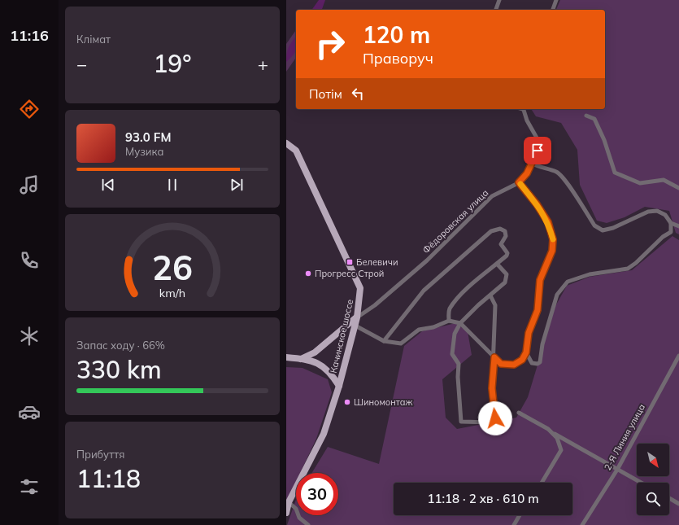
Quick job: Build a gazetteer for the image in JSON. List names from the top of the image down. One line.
{"streets":{"main road":["Качинское шоссе"],"street":["Фёдоровская улица","2-Я Линия улица"]},"crossings":[["Фёдоровская улица","Качинское шоссе"]],"places":{"transit":["Белевичи"],"other":["Прогресс Строй","Шиномонтаж"]},"north":"bottom right","page":{"tabs":"11:16","tile":["Клімат",["Запас ходу · 66%","330 km"],["Прибуття","11:18"]],"turn":["120 m","Праворуч"],"heat":["−","19°","+"],"then":"Потім","song":["93.0 FM","Музика"],"limit":"30","trip":"11:18 · 2 хв · 610 m","gauge":["26","km/h"]}}
